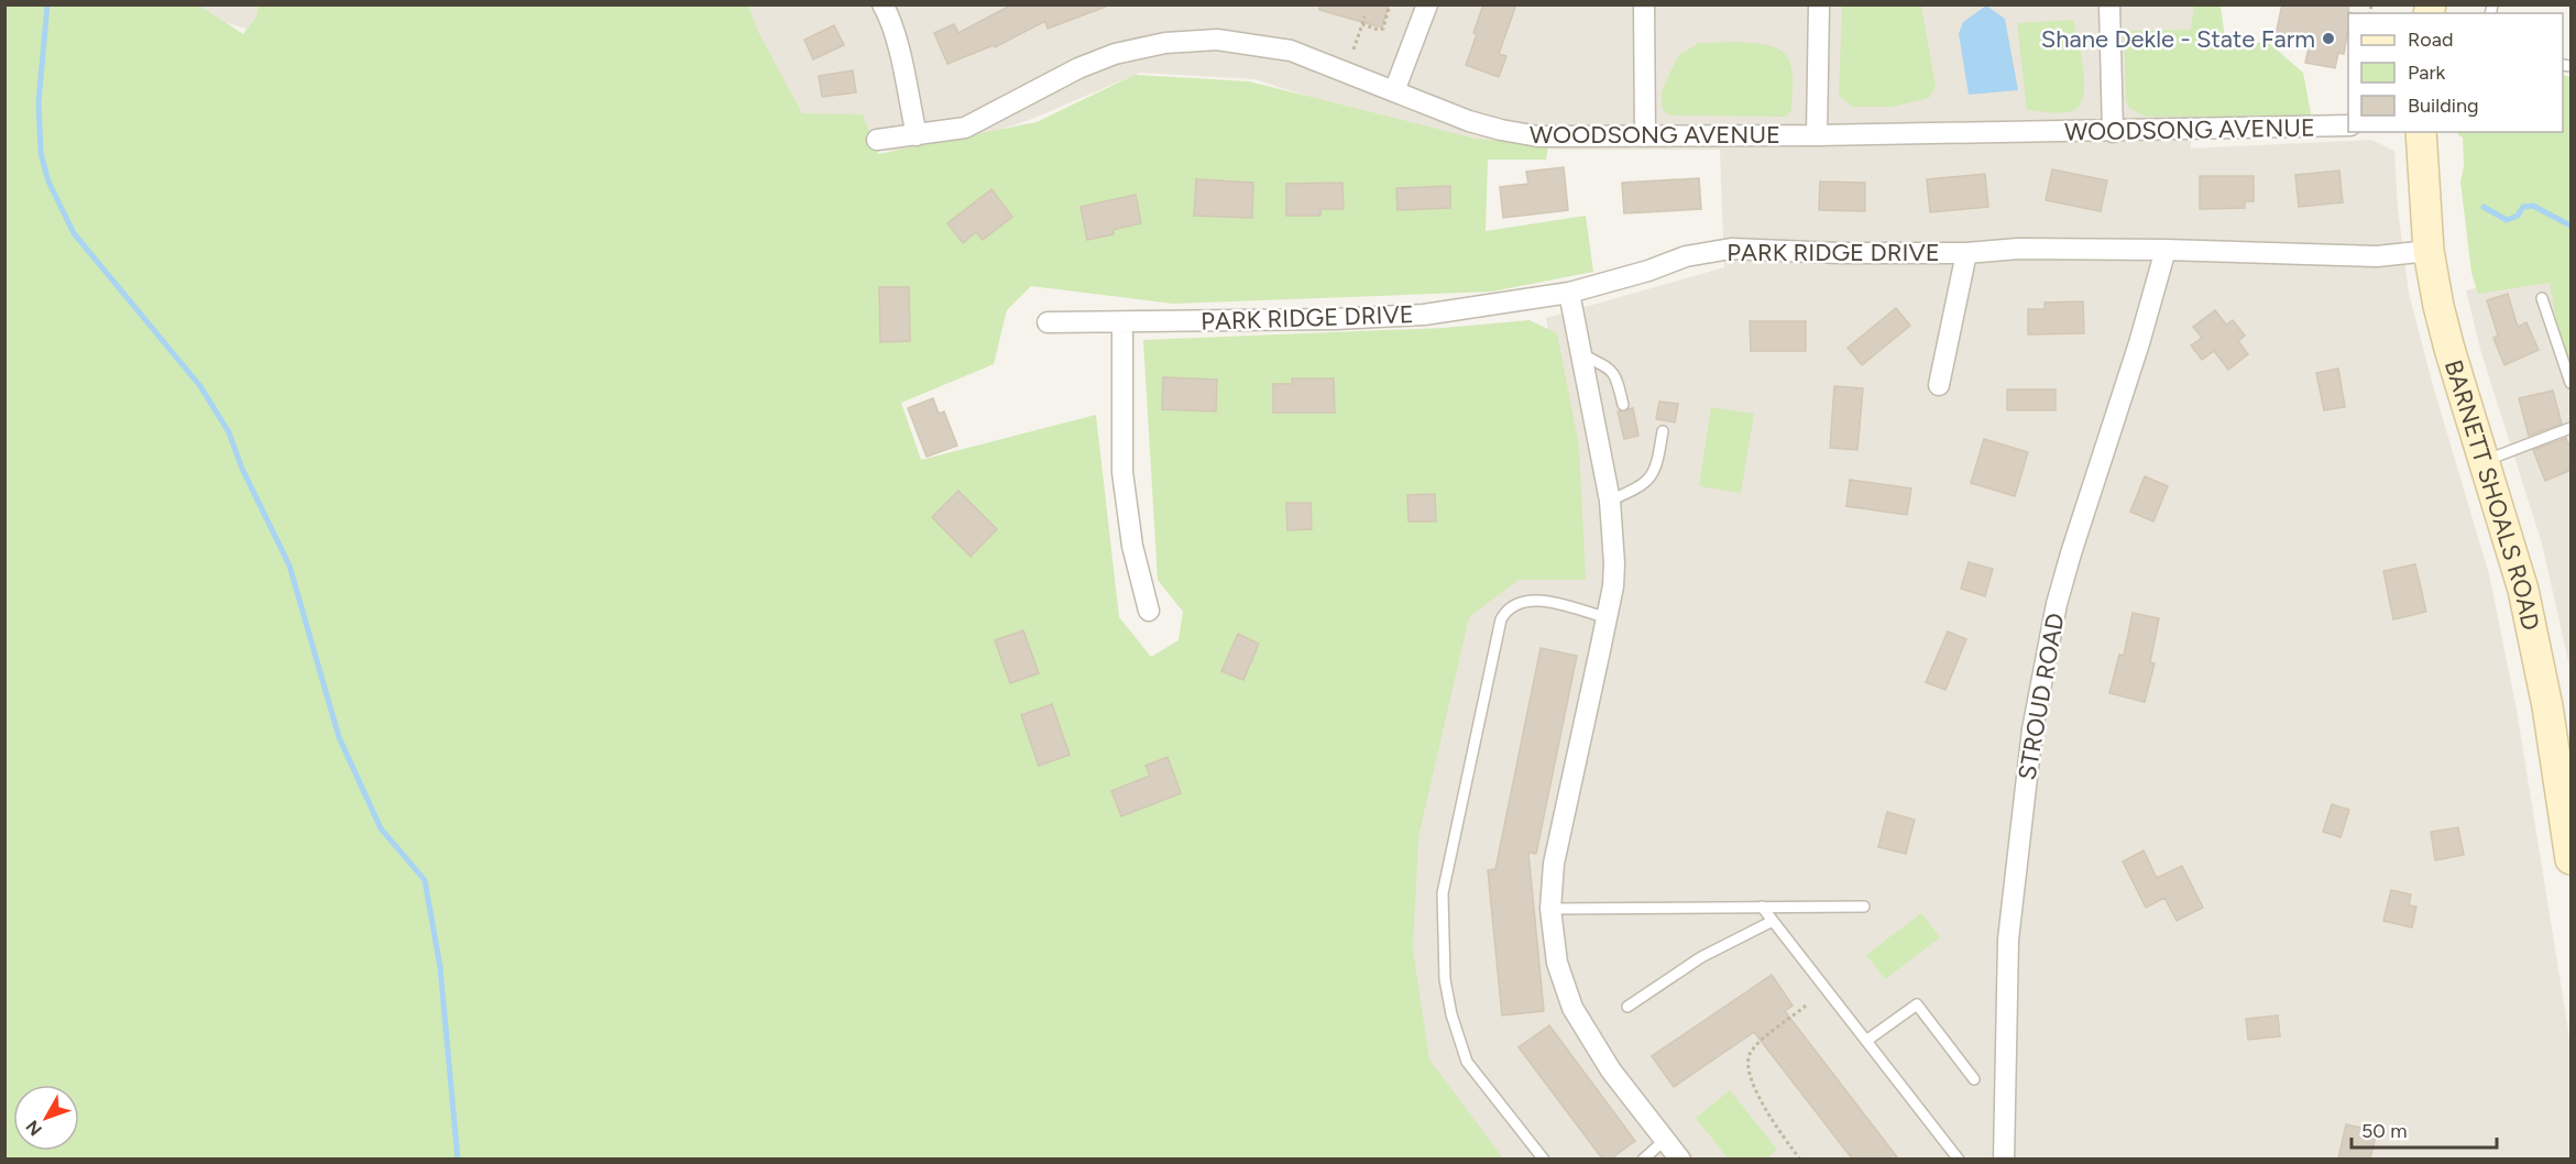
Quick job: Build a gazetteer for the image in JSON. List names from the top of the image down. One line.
{"streets":{"main road":["BARNETT SHOALS ROAD"],"street":["WOODSONG AVENUE","PARK RIDGE DRIVE","STROUD ROAD"]},"crossings":[["PARK RIDGE DRIVE","BARNETT SHOALS ROAD"],["PARK RIDGE DRIVE","STROUD ROAD"]],"places":["Shane Dekle - State Farm"],"legend":["Road","Park","Building"],"scale_bar":"50 m","north":"bottom left"}
